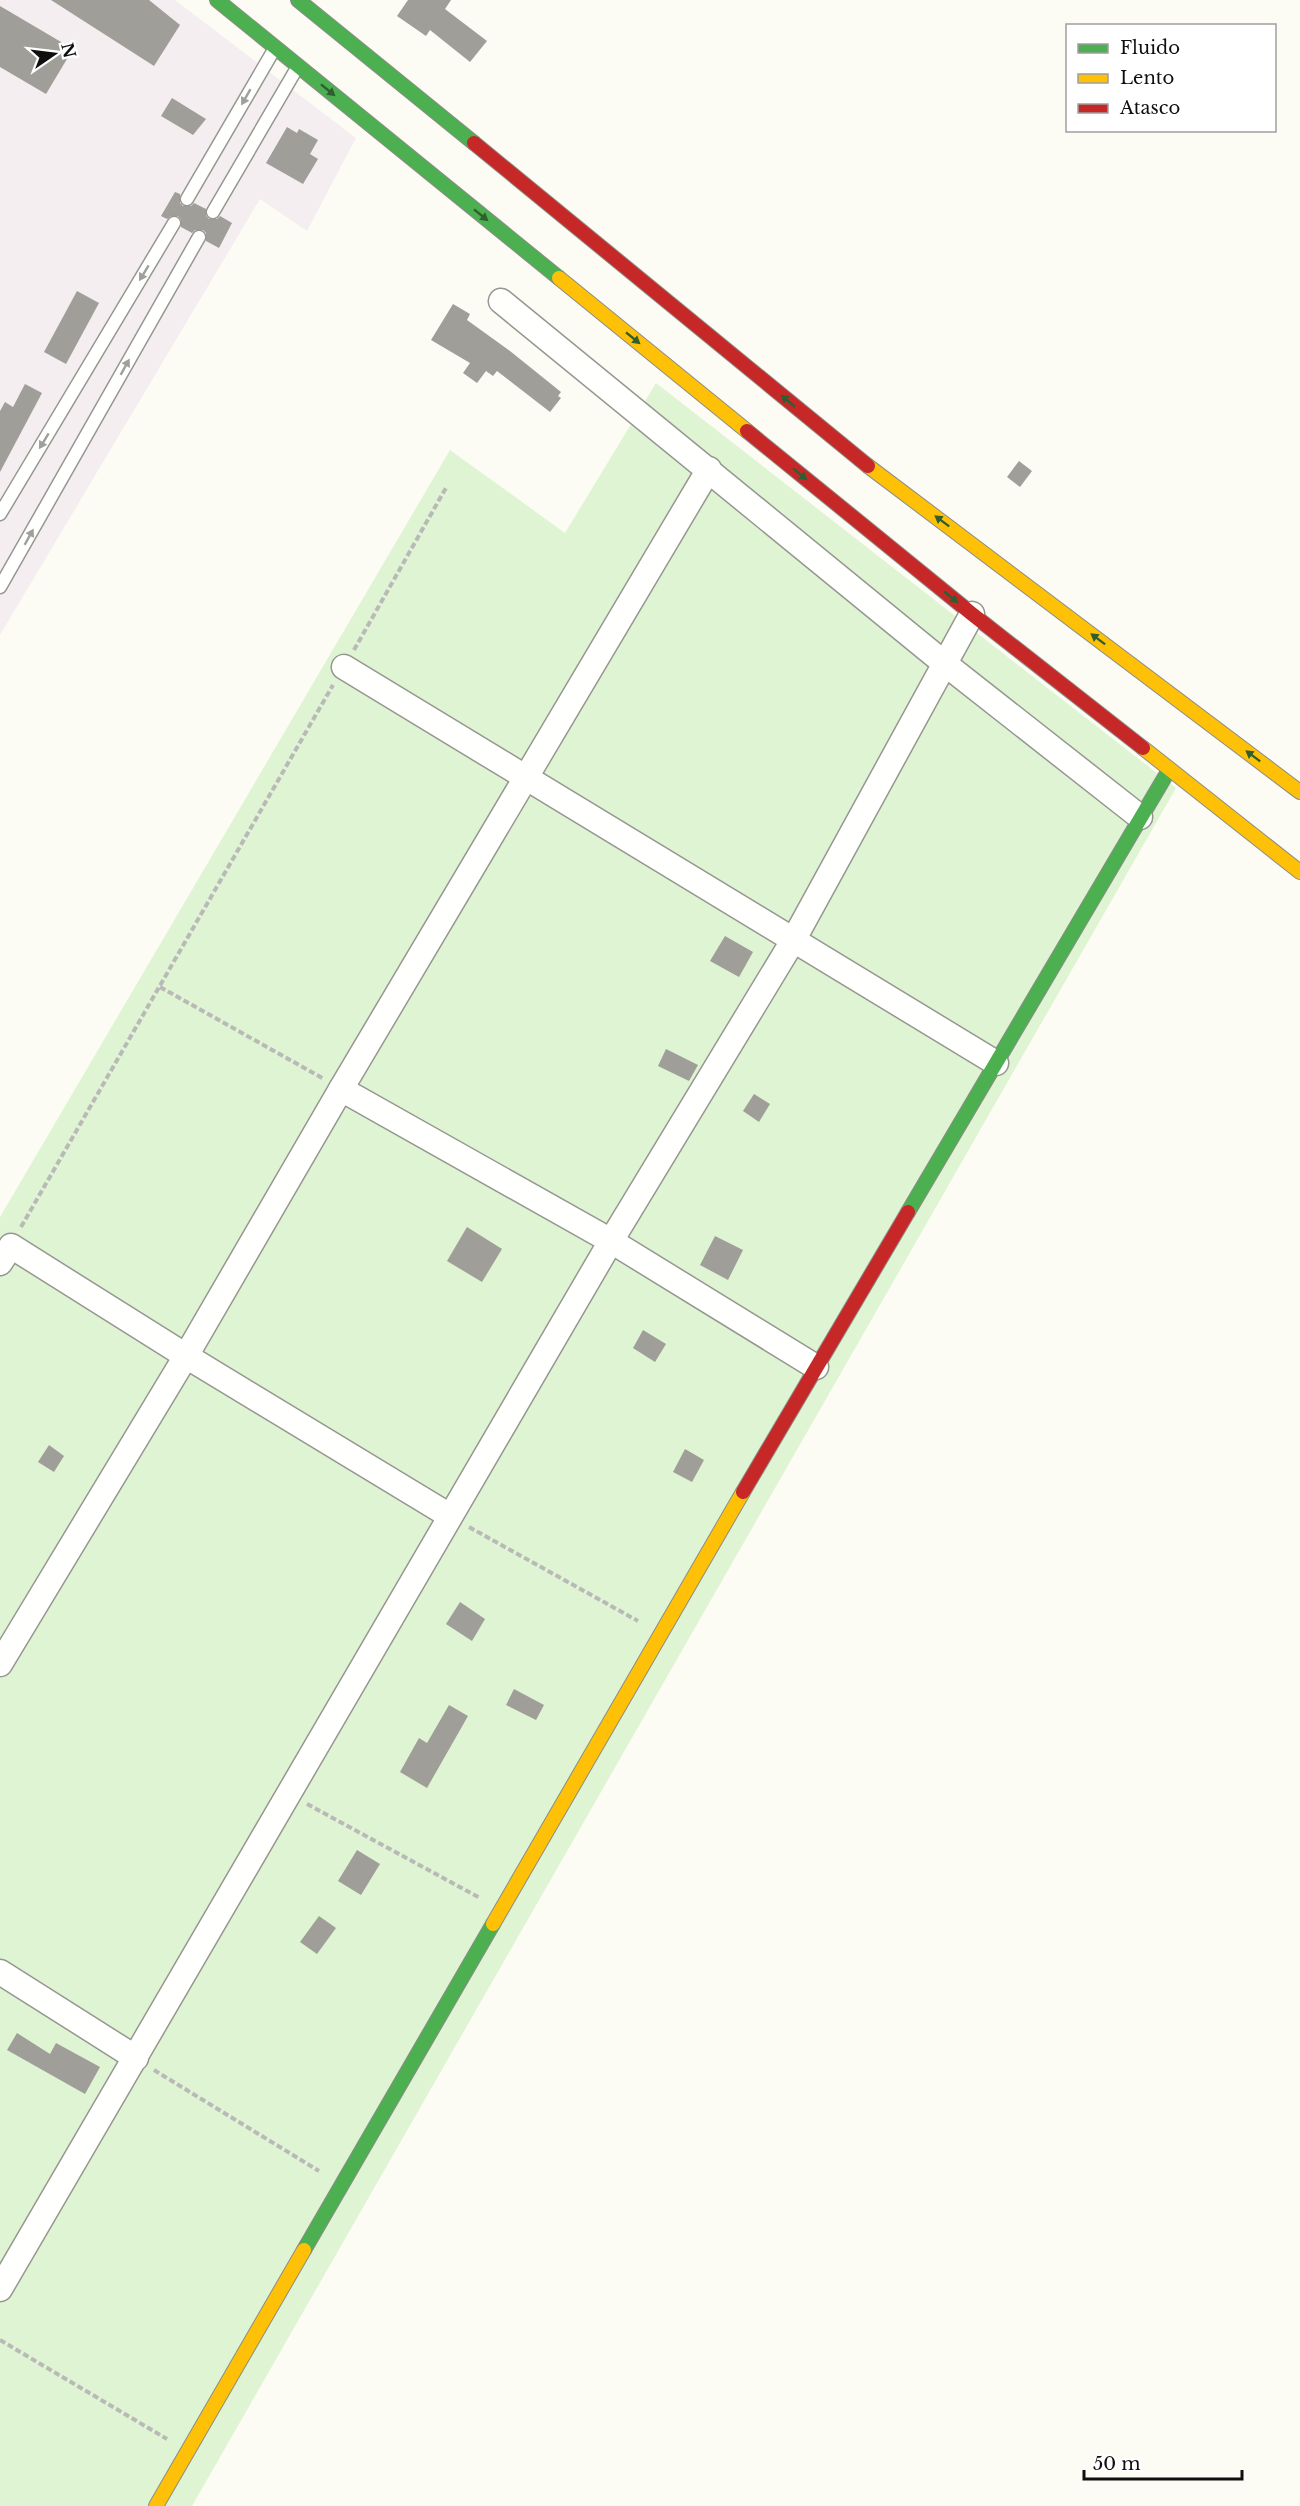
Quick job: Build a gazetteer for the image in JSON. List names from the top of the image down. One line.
{"legend":["Fluido","Lento","Atasco"],"scale_bar":"50 m","north":"right"}
